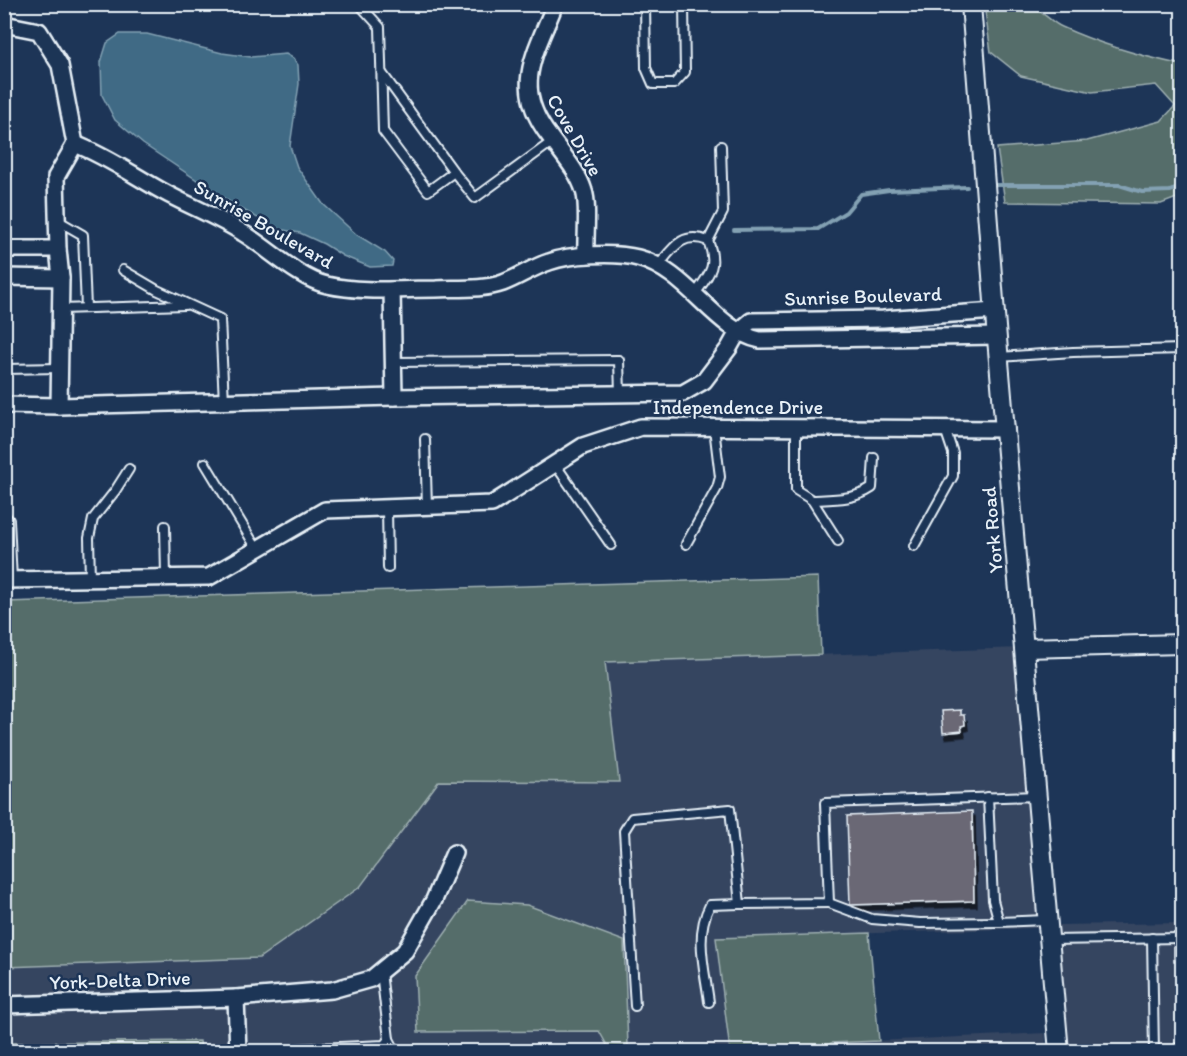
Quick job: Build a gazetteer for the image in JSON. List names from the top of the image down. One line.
{"streets":{"street":["Cove Drive","Sunrise Boulevard","Independence Drive","York Road","York-Delta Drive"]},"crossings":[["Cove Drive","Sunrise Boulevard"],["Sunrise Boulevard","York Road"],["Independence Drive","York Road"]]}
